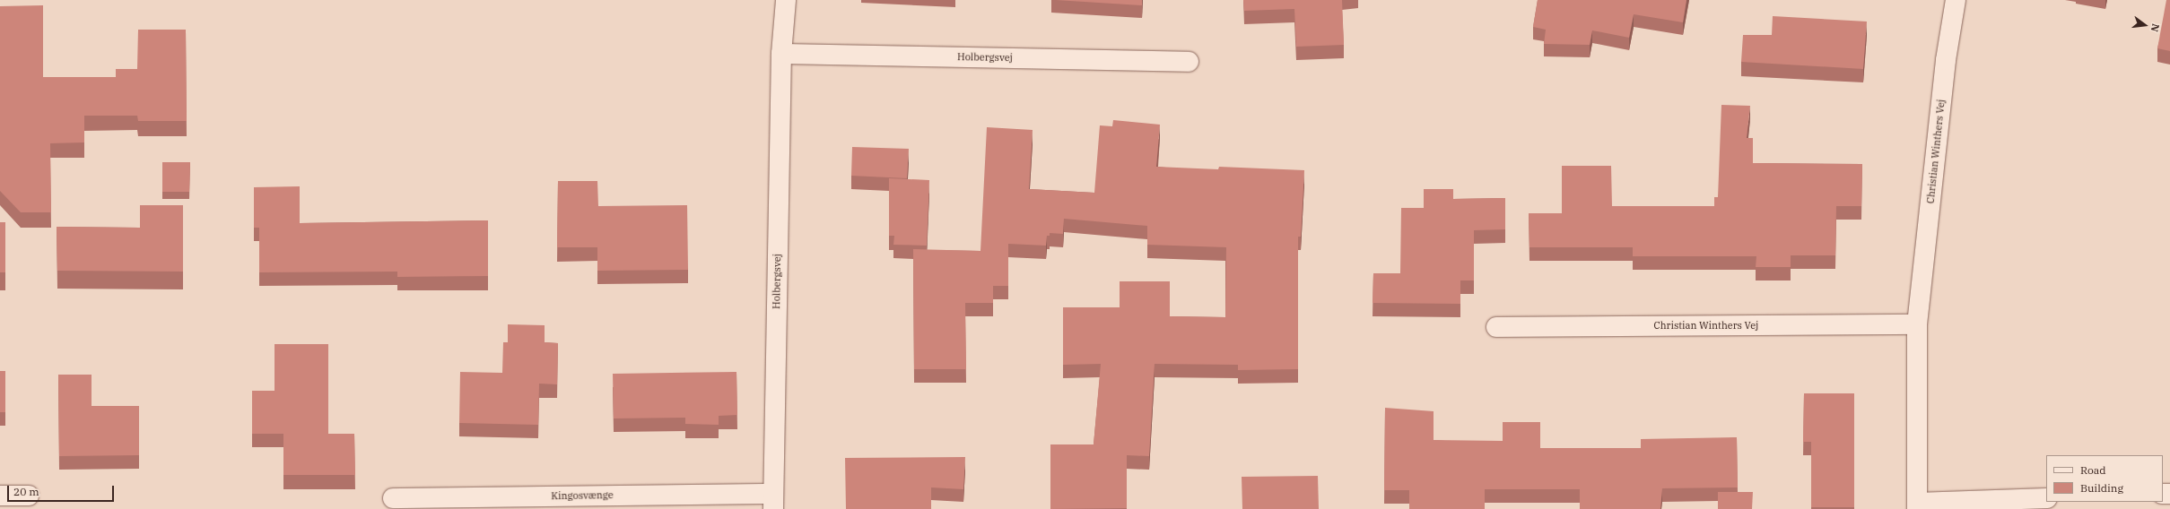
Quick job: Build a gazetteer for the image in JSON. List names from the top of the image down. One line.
{"streets":{"street":["Holbergsvej","Christian Winthers Vej","Kingosvænge"]},"crossings":[["Holbergsvej","Kingosvænge"]],"legend":["Road","Building"],"scale_bar":"20 m","north":"right"}
